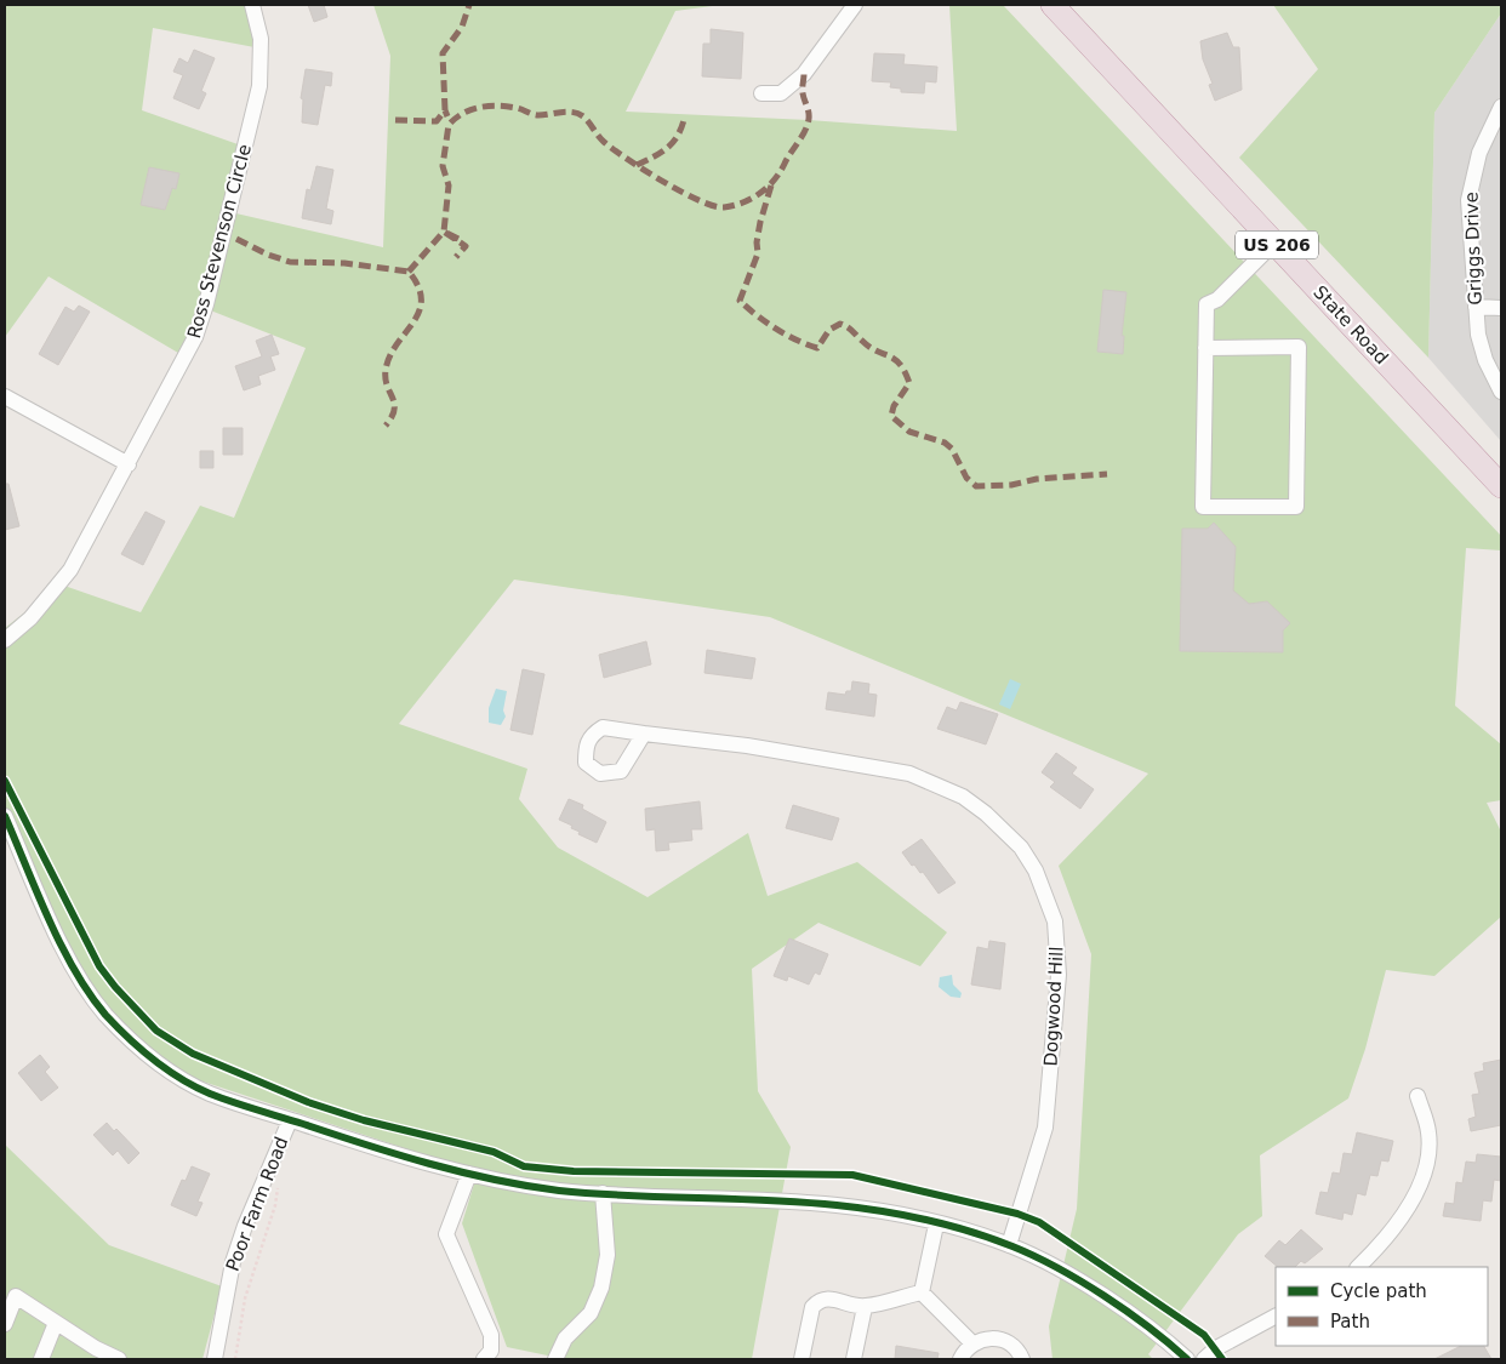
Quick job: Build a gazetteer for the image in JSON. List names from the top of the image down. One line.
{"streets":{"highway":["US 206","State Road"],"street":["Ross Stevenson Circle","Griggs Drive","Dogwood Hill","Poor Farm Road"]},"legend":["Cycle path","Path"]}
